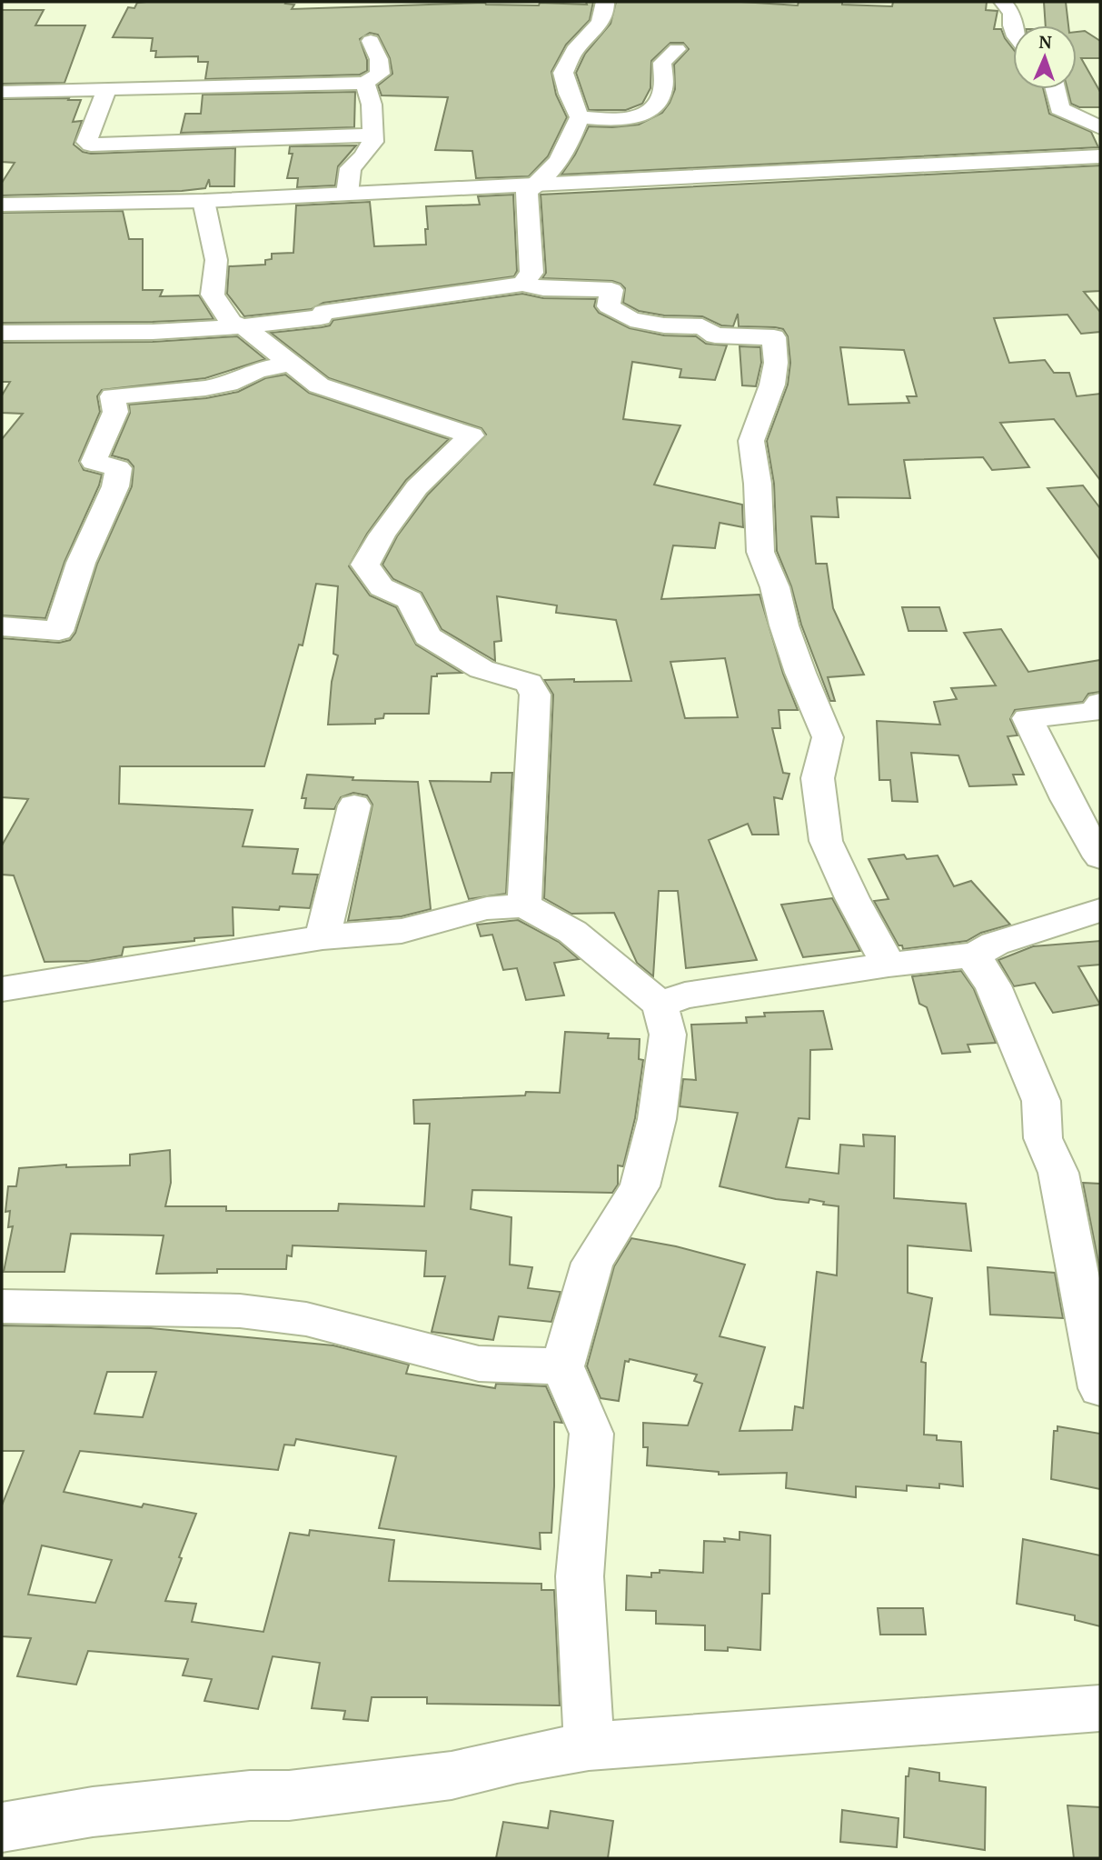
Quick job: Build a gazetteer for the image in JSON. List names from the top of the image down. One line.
{"north":"top"}
